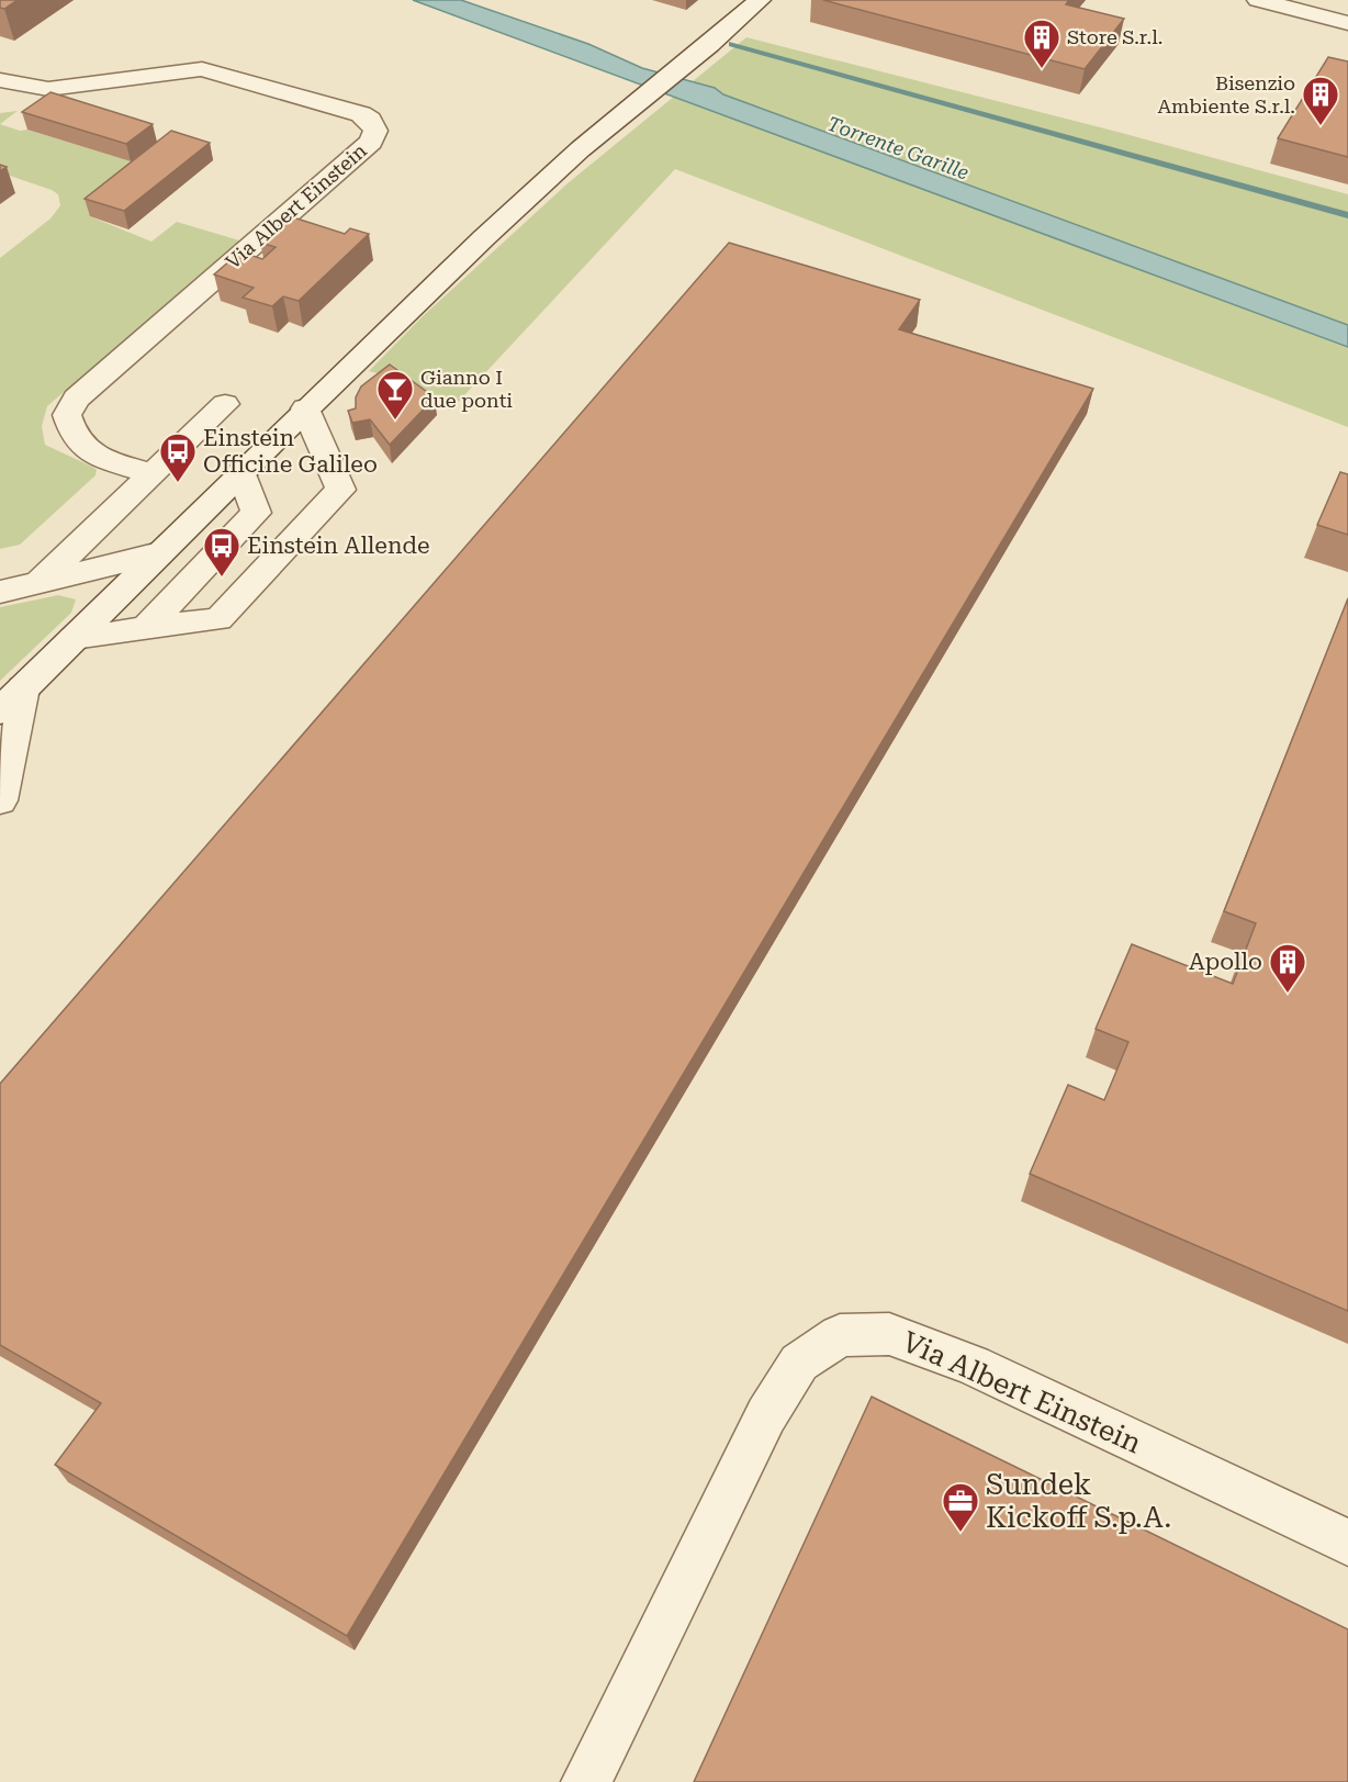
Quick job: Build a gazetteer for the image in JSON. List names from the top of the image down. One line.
{"streets":{"street":["Via Albert Einstein"]},"water":["Torrente Garille"],"places":{"building":["Store S.r.l.","Bisenzio Ambiente S.r.l.","Apollo"],"bar":["Gianno I due ponti"],"bus stop":["Einstein Officine Galileo","Einstein Allende"],"office":["Sundek Kickoff S.p.A."]}}
